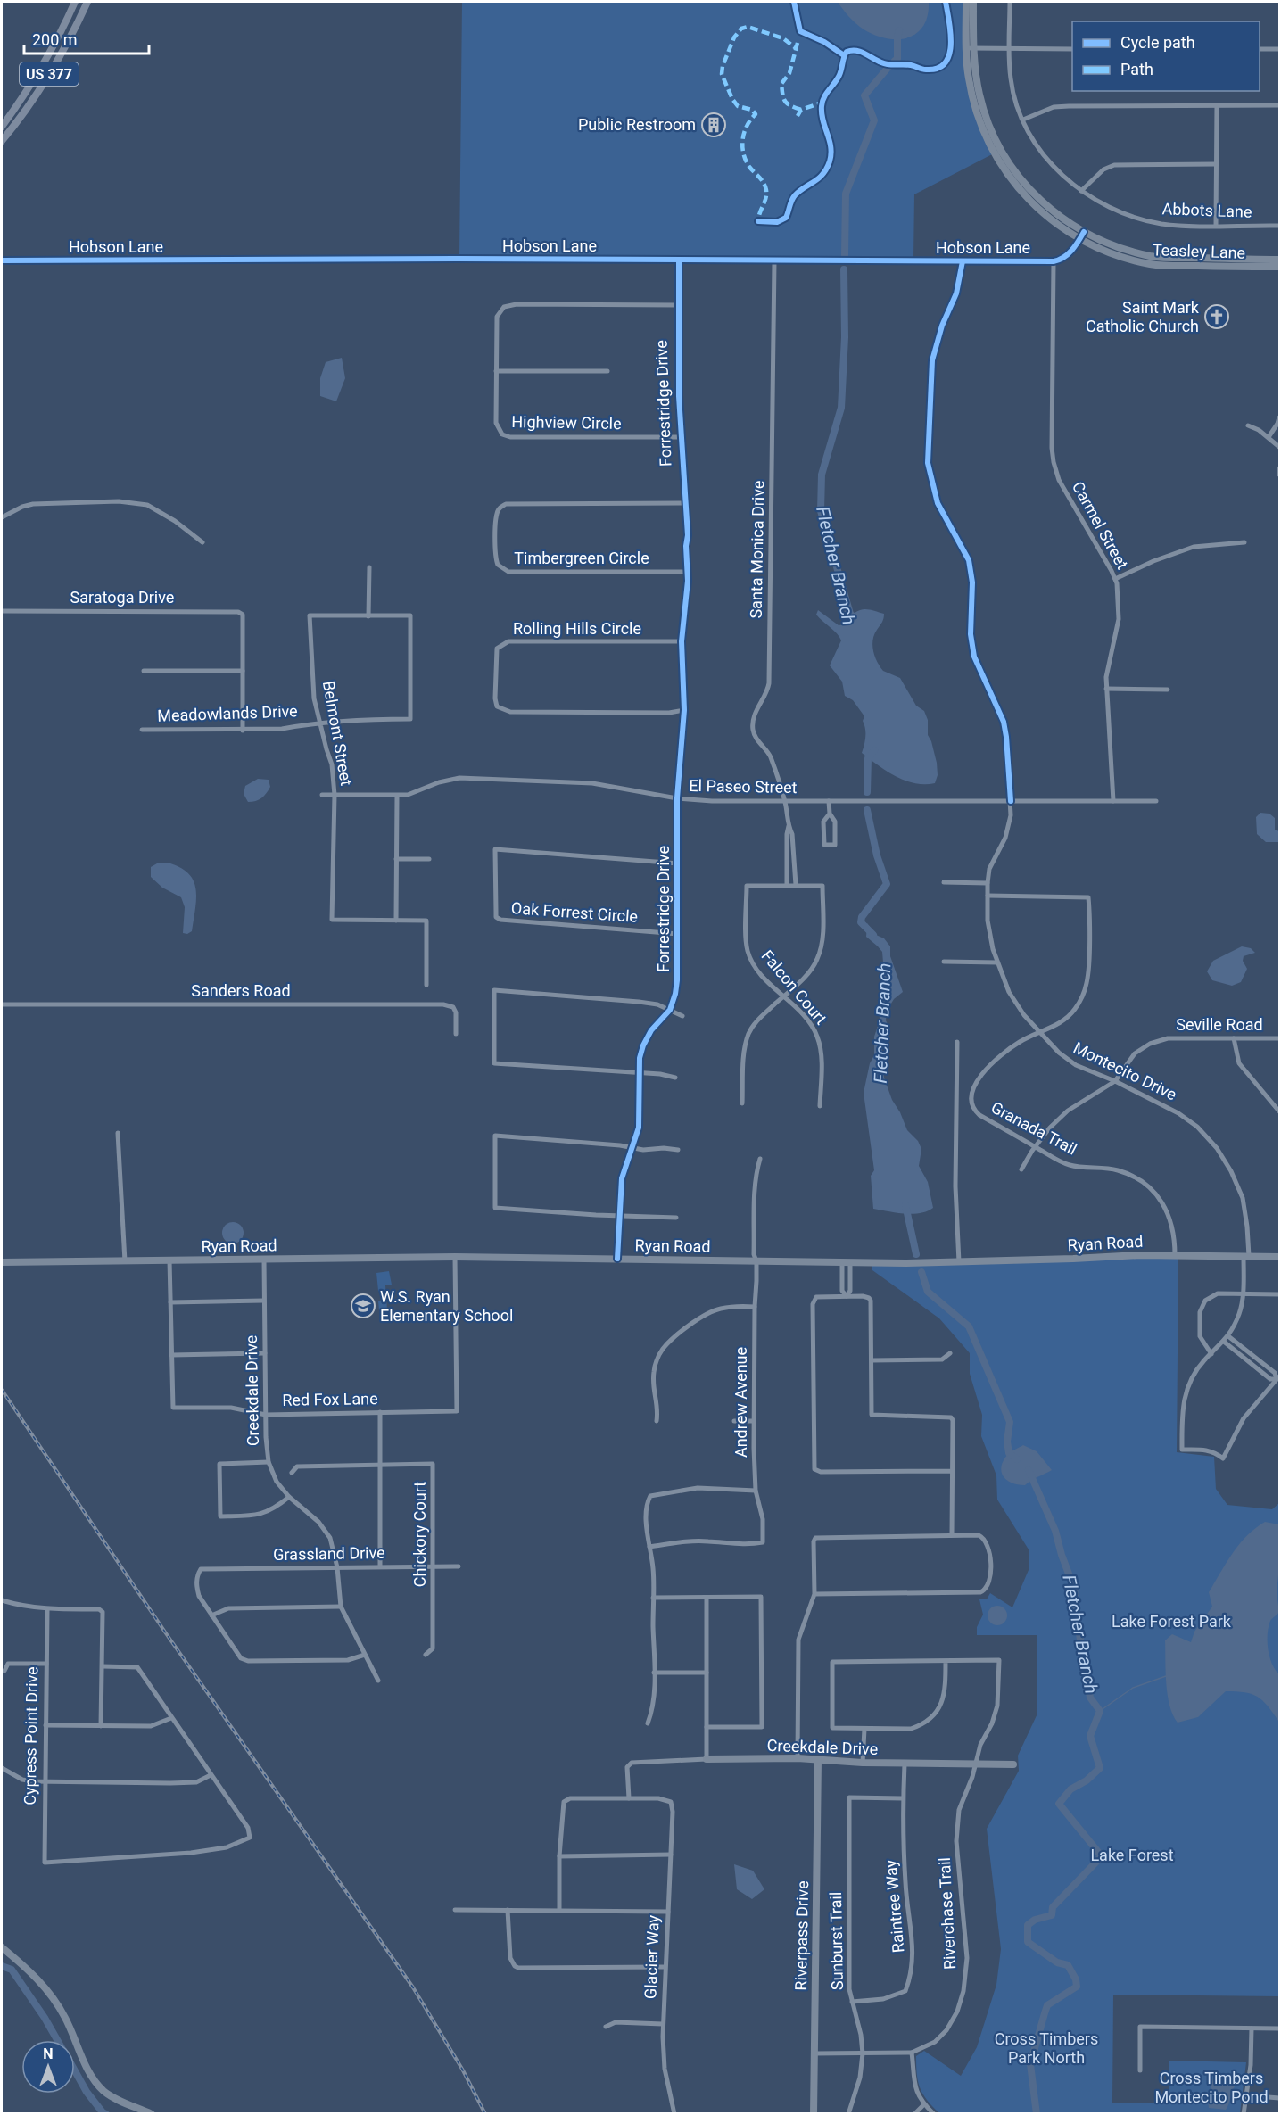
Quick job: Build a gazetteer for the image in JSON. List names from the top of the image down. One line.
{"streets":{"main road":["US 377"],"street":["Abbots Lane","Hobson Lane","Teasley Lane","Forrestridge Drive","Highview Circle","Carmel Street","Santa Monica Drive","Timbergreen Circle","Saratoga Drive","Rolling Hills Circle","Meadowlands Drive","Belmont Street","El Paseo Street","Oak Forrest Circle","Falcon Court","Sanders Road","Seville Road","Montecito Drive","Granada Trail","Ryan Road","Creekdale Drive","Red Fox Lane","Andrew Avenue","Chickory Court","Grassland Drive","Cypress Point Drive","Raintree Way","Riverchase Trail","Riverpass Drive","Sunburst Trail","Glacier Way"]},"crossings":[["Hobson Lane","Teasley Lane"],["Hobson Lane","Forrestridge Drive"],["Hobson Lane","Carmel Street"],["Hobson Lane","Santa Monica Drive"],["Hobson Lane","Montecito Drive"],["Forrestridge Drive","Highview Circle"],["Forrestridge Drive","Timbergreen Circle"],["Forrestridge Drive","Rolling Hills Circle"],["Forrestridge Drive","El Paseo Street"],["Forrestridge Drive","Oak Forrest Circle"],["Forrestridge Drive","Ryan Road"],["Carmel Street","El Paseo Street"],["Santa Monica Drive","El Paseo Street"],["Santa Monica Drive","Falcon Court"],["Meadowlands Drive","Belmont Street"],["Belmont Street","El Paseo Street"],["El Paseo Street","Montecito Drive"],["Seville Road","Montecito Drive"],["Seville Road","Granada Trail"],["Montecito Drive","Granada Trail"],["Montecito Drive","Ryan Road"],["Granada Trail","Ryan Road"],["Ryan Road","Creekdale Drive"],["Ryan Road","Red Fox Lane"],["Ryan Road","Andrew Avenue"],["Creekdale Drive","Red Fox Lane"],["Creekdale Drive","Grassland Drive"],["Creekdale Drive","Raintree Way"],["Creekdale Drive","Riverchase Trail"],["Creekdale Drive","Riverpass Drive"],["Creekdale Drive","Glacier Way"],["Chickory Court","Grassland Drive"],["Raintree Way","Sunburst Trail"],["Riverchase Trail","Riverpass Drive"],["Riverchase Trail","Sunburst Trail"]],"water":["Fletcher Branch"],"parks":["Lake Forest Park","Lake Forest","Cross Timbers Park North","Cross Timbers Montecito Pond"],"places":{"building":["Public Restroom"],"church":["Saint Mark Catholic Church"],"school or university":["W.S. Ryan Elementary School"]},"legend":["Cycle path","Path"],"scale_bar":"200 m","north":"top"}
